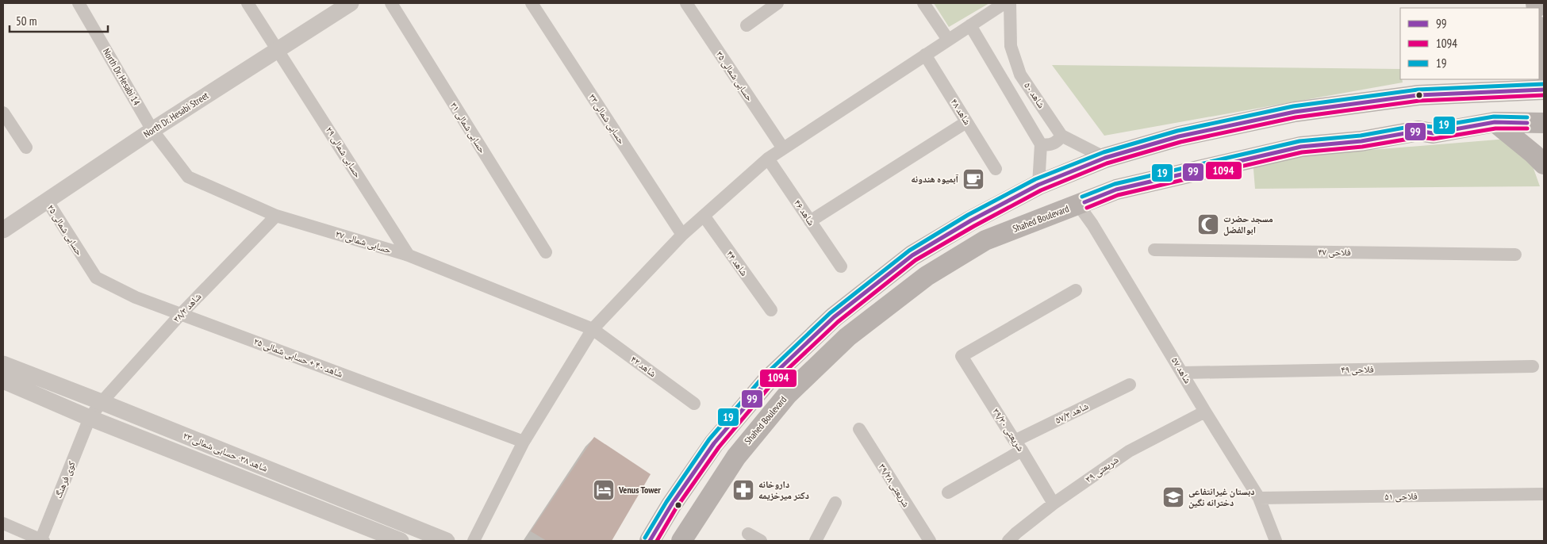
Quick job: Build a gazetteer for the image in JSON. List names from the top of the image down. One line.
{"streets":{"main road":["Shahed Boulevard"],"street":["حسابی شمالی ۳۵","North Dr. Hesabi 14","شاهد ۵۰","شاهد ۴۸","North Dr. Hesabi Street","حسابی شمالی ۳۳","حسابی شمالی ۳۱","حسابی شمالی ۲۹","شاهد ۴۶","حسابی شمالی ۲۵","حسابی شمالی ۲۷","فلاحی ۴۷","شاهد ۴۴","شاهد ۳۸/۳","شاهد ۴۰ + حسابی شمالی ۲۵","شاهد ۴۲","فلاحی ۴۹","شاهد ۵۷","شاهد ۵۷/۳","شریعتی ۳۹/۳۰","شاهد ۳۸- حسابی شمالی ۲۳","شریعتی ۳۹","کوی فرهنگ","شریعتی ۳۹/۲۸","فلاحی ۵۱"]},"crossings":[["North Dr. Hesabi 14","North Dr. Hesabi Street"],["North Dr. Hesabi 14","حسابی شمالی ۲۷"],["North Dr. Hesabi Street","حسابی شمالی ۲۹"],["North Dr. Hesabi Street","حسابی شمالی ۲۵"],["North Dr. Hesabi Street","حسابی شمالی ۲۷"],["حسابی شمالی ۲۹","حسابی شمالی ۲۷"],["Shahed Boulevard","شاهد ۵۷"],["حسابی شمالی ۲۵","شاهد ۴۰ + حسابی شمالی ۲۵"],["حسابی شمالی ۲۷","شاهد ۳۸/۳"],["حسابی شمالی ۲۷","شاهد ۴۲"],["شاهد ۳۸/۳","شاهد ۴۰ + حسابی شمالی ۲۵"],["شاهد ۳۸/۳","شاهد ۳۸- حسابی شمالی ۲۳"],["شاهد ۳۸/۳","کوی فرهنگ"],["فلاحی ۴۹","شاهد ۵۷"],["شاهد ۵۷","شریعتی ۳۹"],["شاهد ۵۷","فلاحی ۵۱"],["شاهد ۵۷/۳","شریعتی ۳۹/۳۰"],["شریعتی ۳۹/۳۰","شریعتی ۳۹"],["شاهد ۳۸- حسابی شمالی ۲۳","کوی فرهنگ"]],"places":{"cafe":["آبمیوه هندونه"],"mosque":["مسجد حضرت ابوالفضل"],"hotel":["Venus Tower"],"pharmacy":["داروخانه دکتر میرخزیمه"],"school or university":["دبستان غیرانتفاعی دخترانه نگین"]},"lines":["transit line 19","transit line 99","transit line 1094"],"legend":["99","1094","19"],"scale_bar":"50 m"}
